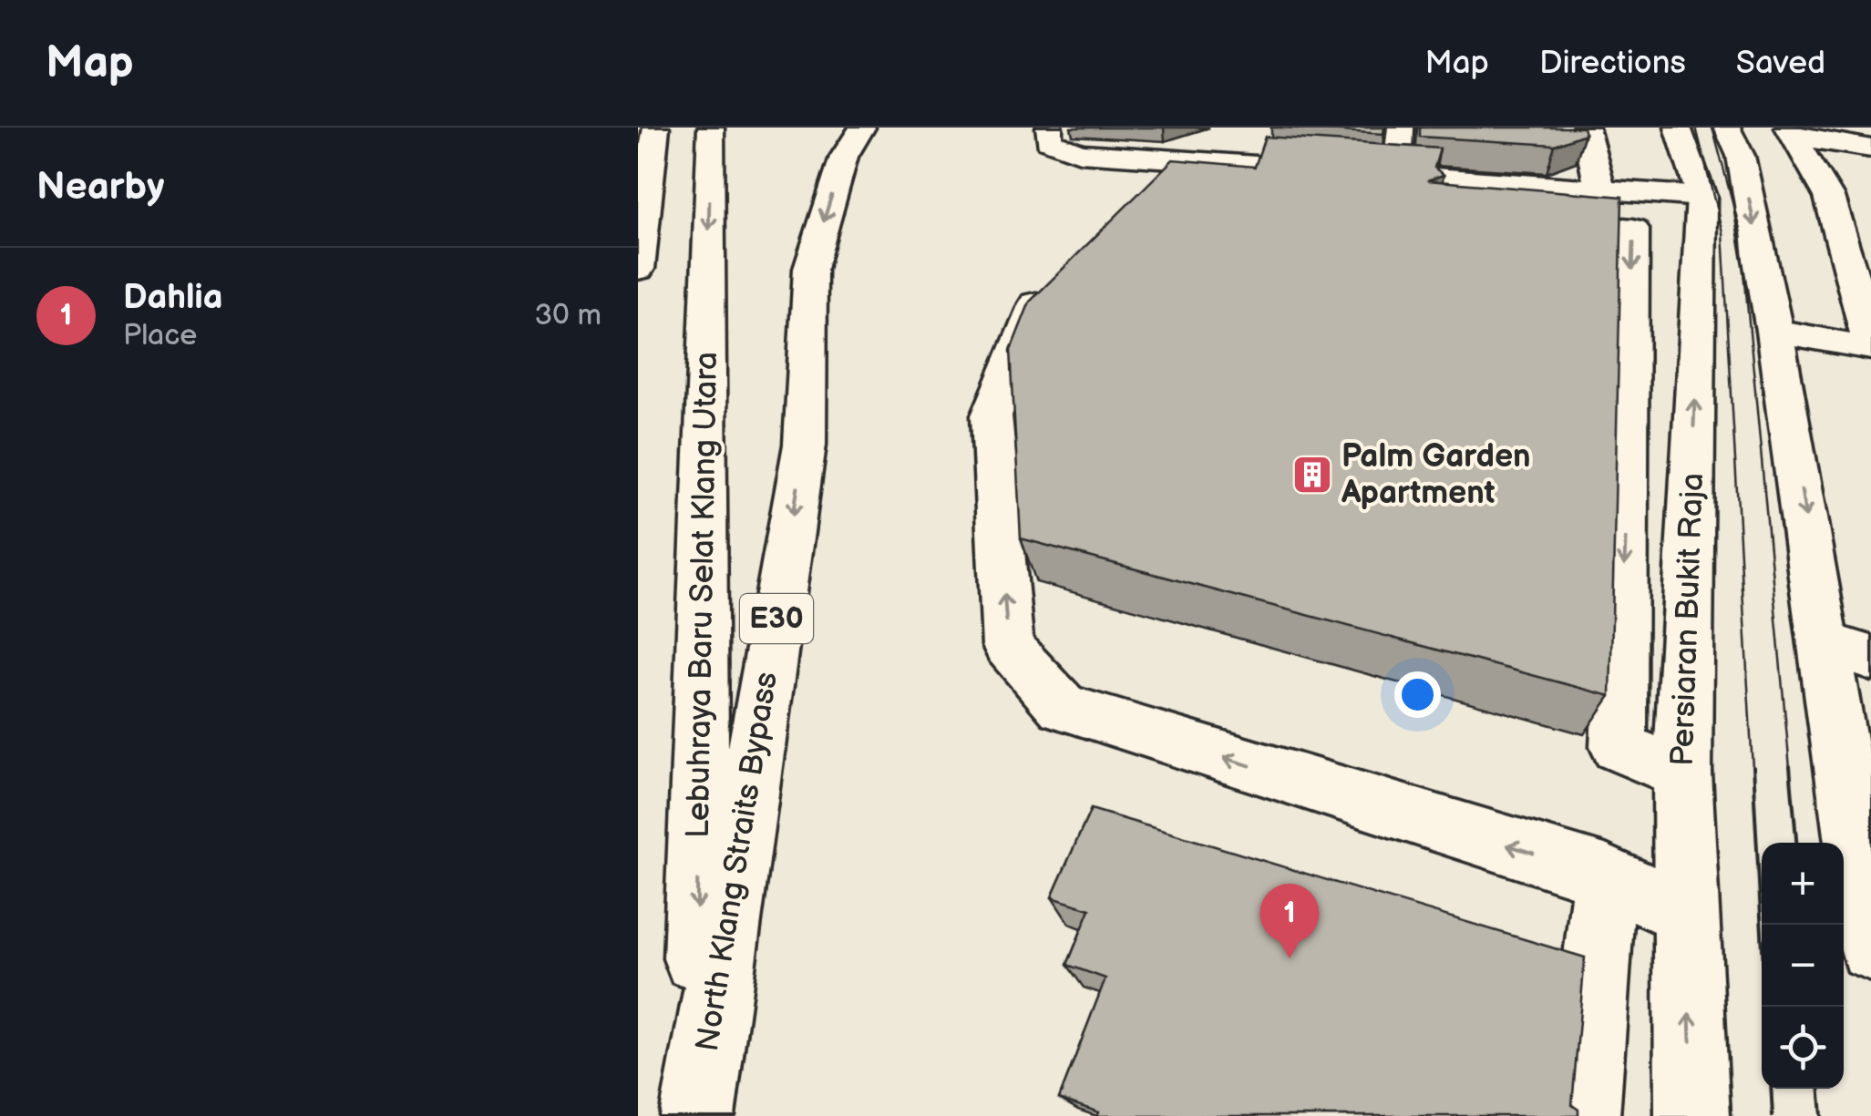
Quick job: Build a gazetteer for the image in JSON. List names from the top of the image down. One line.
{"streets":{"main road":["Lebuhraya Baru Selat Klang Utara","E30","Persiaran Bukit Raja","North Klang Straits Bypass"]},"crossings":[["Lebuhraya Baru Selat Klang Utara","North Klang Straits Bypass"]],"one_way":["Lebuhraya Baru Selat Klang Utara","North Klang Straits Bypass"],"places":{"building":["Palm Garden Apartment"]},"page":{"header":"Map","nav":["Map","Directions","Saved"],"heading":"Nearby","list":[{"mark":"1","name":"Dahlia","note":"Place","value":"30 m"}],"map_buttons":["+","−"],"pins":"1"}}
